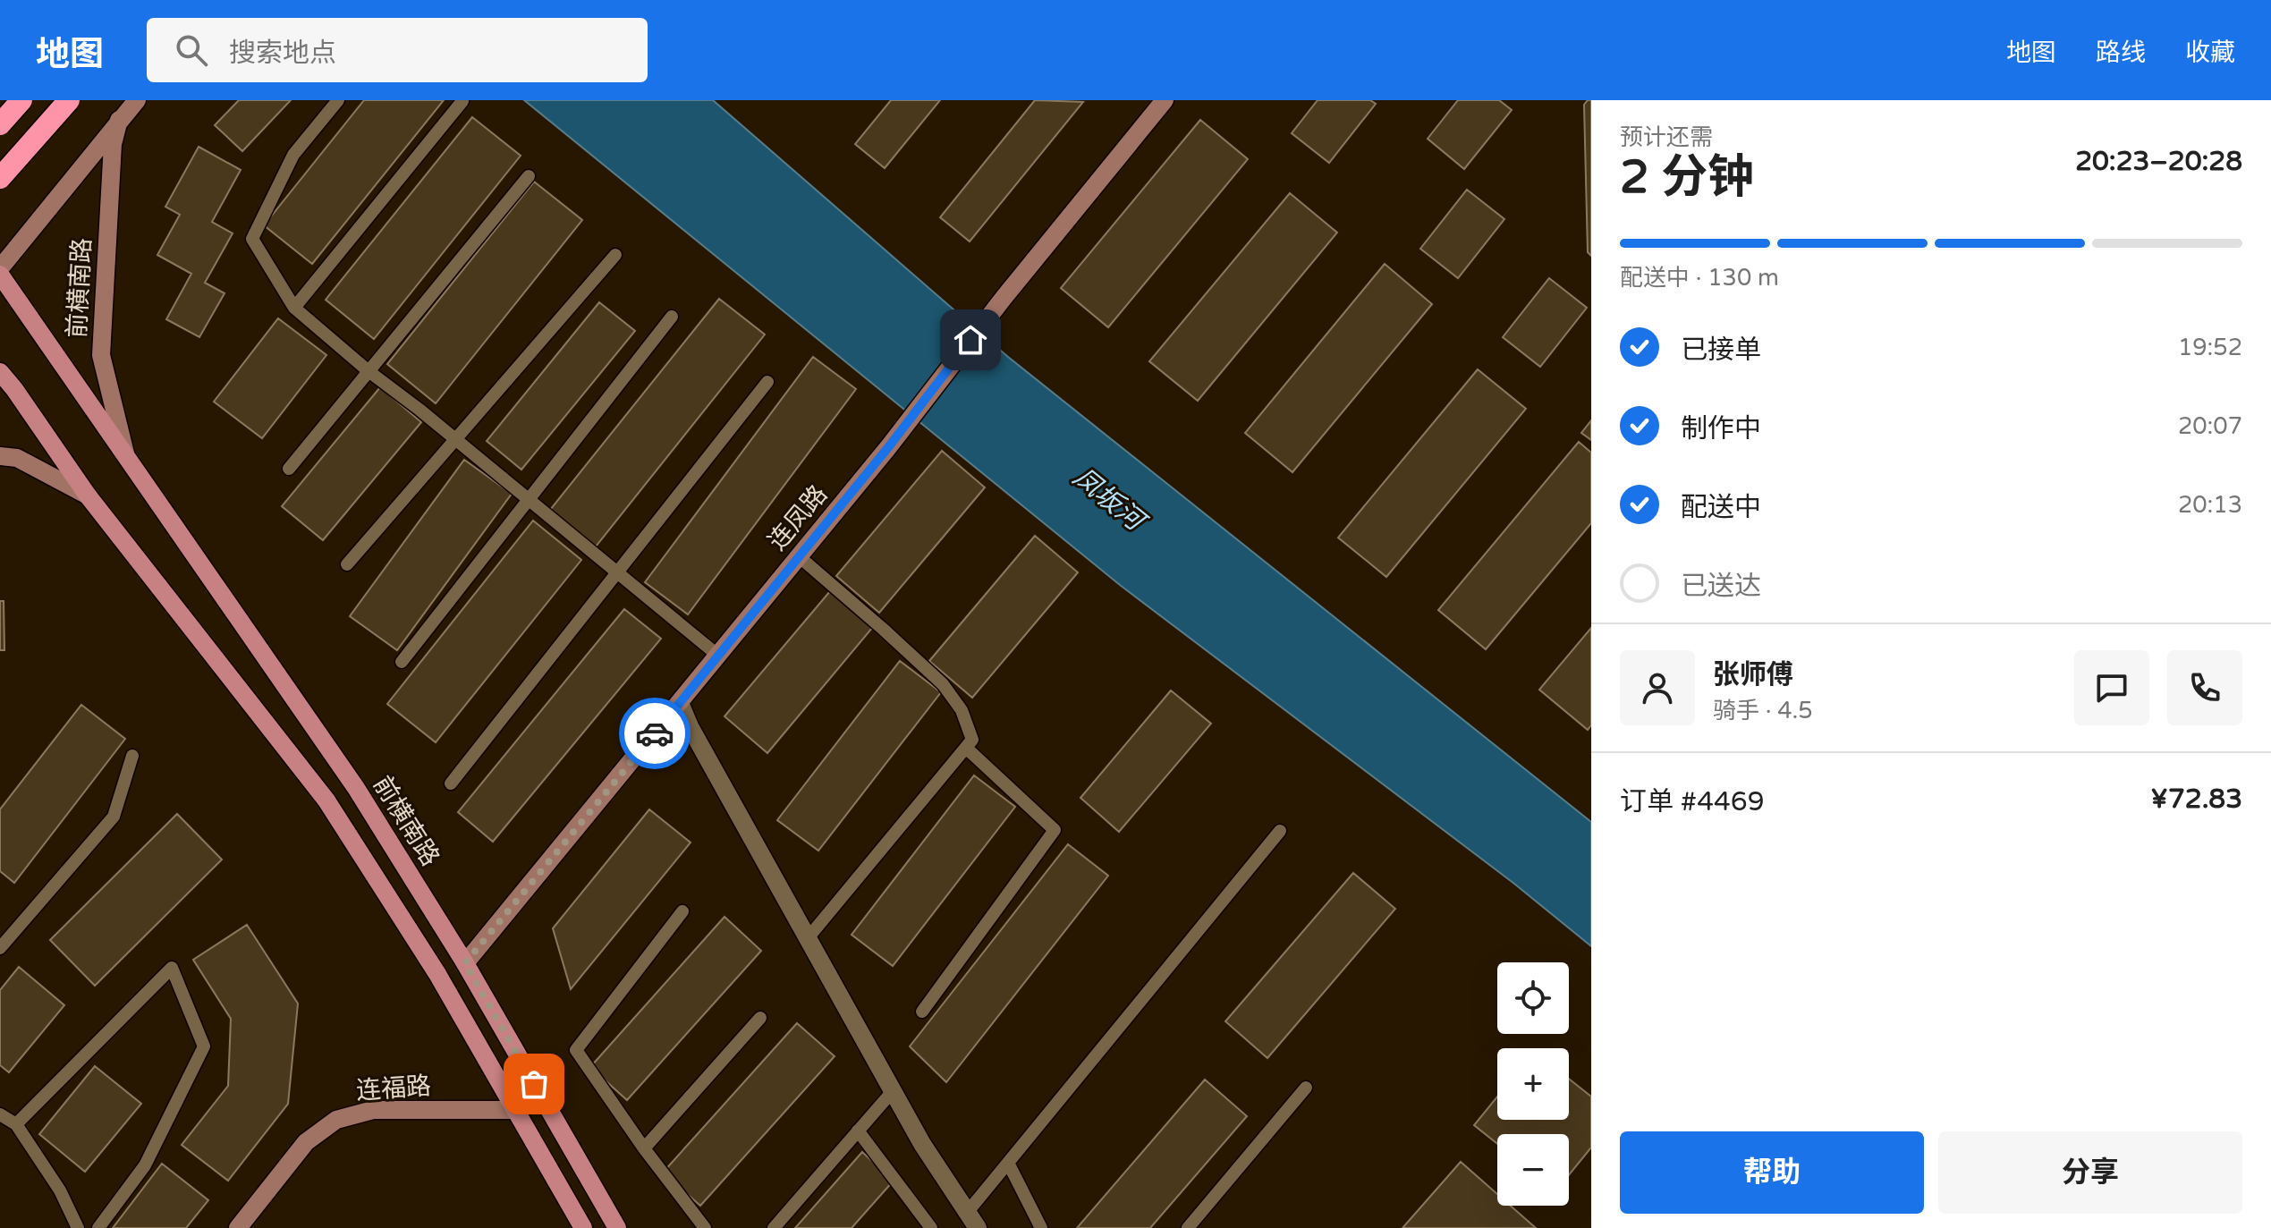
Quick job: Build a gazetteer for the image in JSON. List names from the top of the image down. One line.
{"streets":{"main road":["前横南路"],"street":["连凤路","连福路"]},"crossings":[["前横南路","连凤路"]],"water":["凤坂河"],"page":{"header":"地图","search":"搜索地点","nav":["地图","路线","收藏"],"heading":["2 分钟","预计还需","20:23–20:28"],"panel":["张师傅","骑手 · 4.5","订单 #4469","¥72.83"],"bar":"配送中 · 130 m","list":[["已接单","19:52"],["制作中","20:07"],["配送中","20:13"],"已送达"],"map_buttons":["+","−"],"buttons":["帮助","分享"]}}
